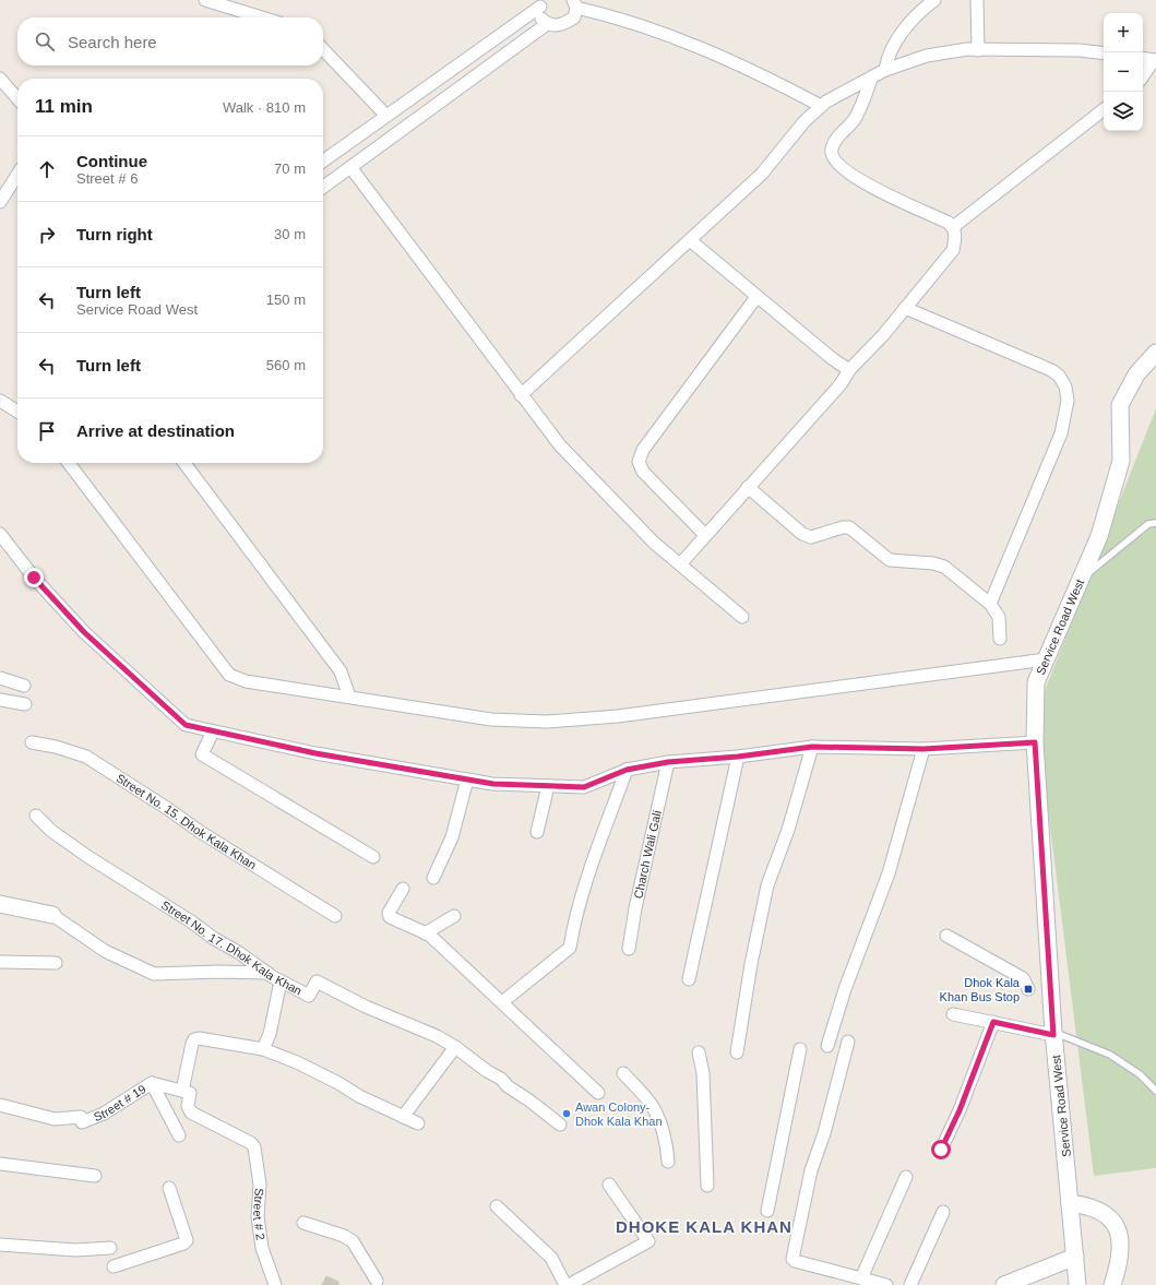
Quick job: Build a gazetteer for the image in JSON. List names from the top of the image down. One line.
{"streets":{"street":["Service Road West","Street No. 15. Dhok Kala Khan","Charch Wali Gali","Street No. 17. Dhok Kala Khan","Street # 19","Street # 2"]},"crossings":[["Street # 19","Street # 2"]],"districts":["DHOKE KALA KHAN"],"places":{"transit":["Dhok Kala Khan Bus Stop"],"other":["Awan Colony- Dhok Kala Khan"]},"page":{"map_buttons":["+","−"],"search":"Search here","heading":["11 min","Walk · 810 m"],"list":[["Continue","Street # 6","70 m"],["Turn right","30 m"],["Turn left","Service Road West","150 m"],["Turn left","560 m"],"Arrive at destination"]}}
